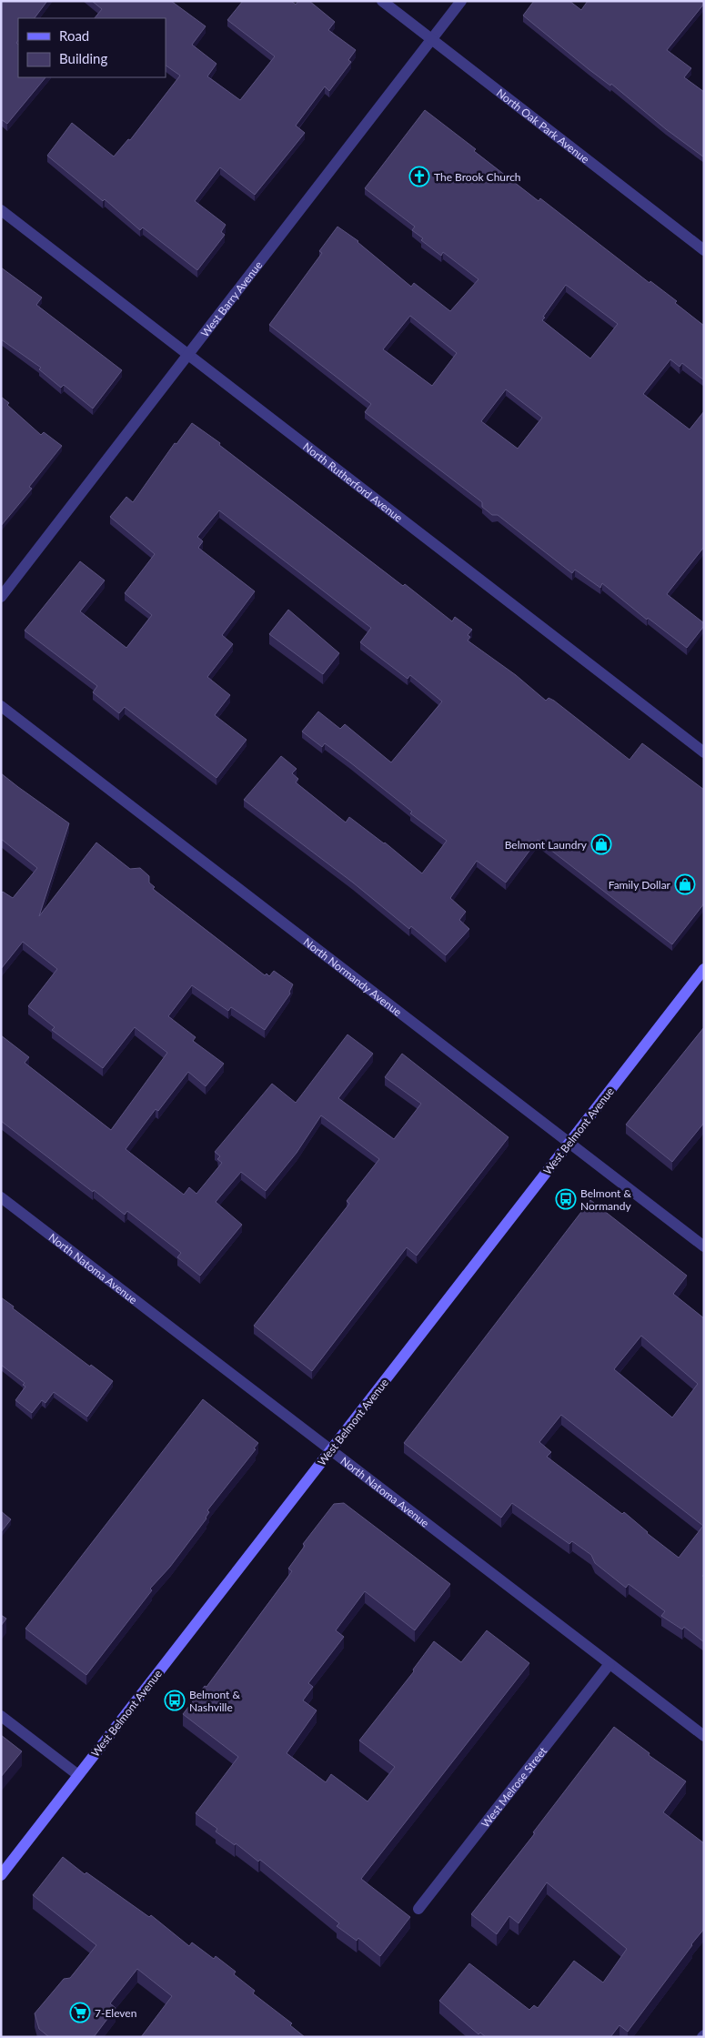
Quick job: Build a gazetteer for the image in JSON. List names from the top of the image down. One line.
{"streets":{"main road":["West Belmont Avenue"],"street":["North Oak Park Avenue","West Barry Avenue","North Rutherford Avenue","North Normandy Avenue","North Natoma Avenue","West Melrose Street"]},"crossings":[["North Oak Park Avenue","West Barry Avenue"],["West Barry Avenue","North Rutherford Avenue"],["North Normandy Avenue","West Belmont Avenue"],["West Belmont Avenue","North Natoma Avenue"],["North Natoma Avenue","West Melrose Street"]],"places":{"church":["The Brook Church"],"shop":["Belmont Laundry","Family Dollar"],"bus stop":["Belmont & Normandy","Belmont & Nashville"],"supermarket":["7-Eleven"]},"legend":["Road","Building"]}
